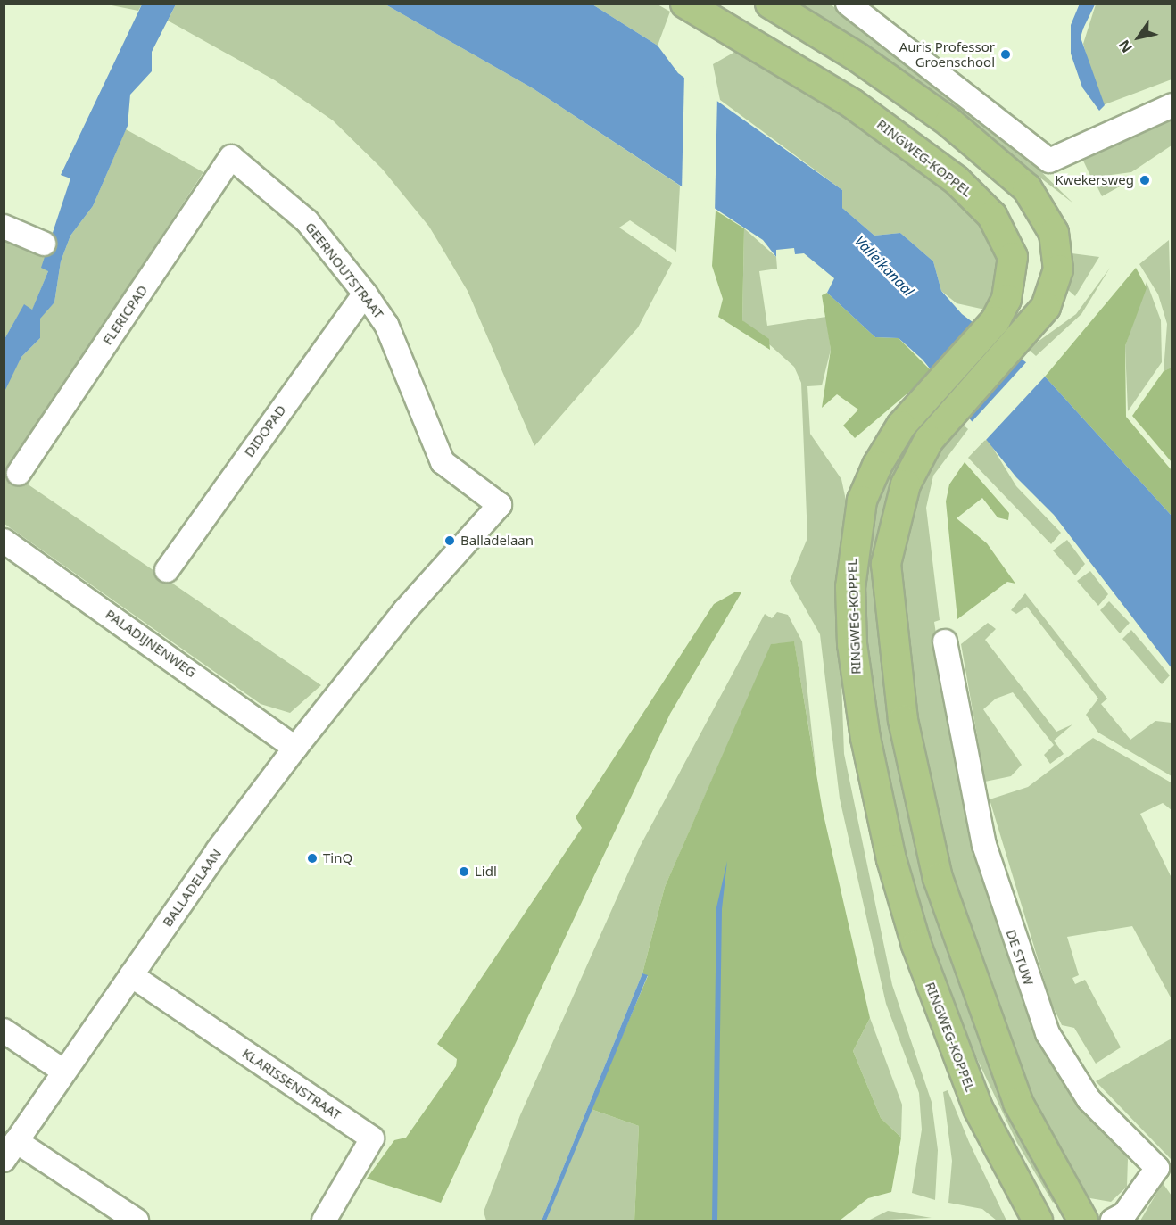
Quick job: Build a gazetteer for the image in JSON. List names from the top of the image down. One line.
{"streets":{"main road":["RINGWEG-KOPPEL"],"street":["GEERNOUTSTRAAT","FLERICPAD","DIDOPAD","PALADIJNENWEG","BALLADELAAN","DE STUW","KLARISSENSTRAAT"]},"crossings":[["GEERNOUTSTRAAT","FLERICPAD"],["GEERNOUTSTRAAT","DIDOPAD"],["GEERNOUTSTRAAT","BALLADELAAN"],["PALADIJNENWEG","BALLADELAAN"],["BALLADELAAN","KLARISSENSTRAAT"]],"water":["Valleikanaal"],"places":["Auris Professor Groenschool","Kwekersweg","Balladelaan","TinQ","Lidl"],"north":"bottom left"}
